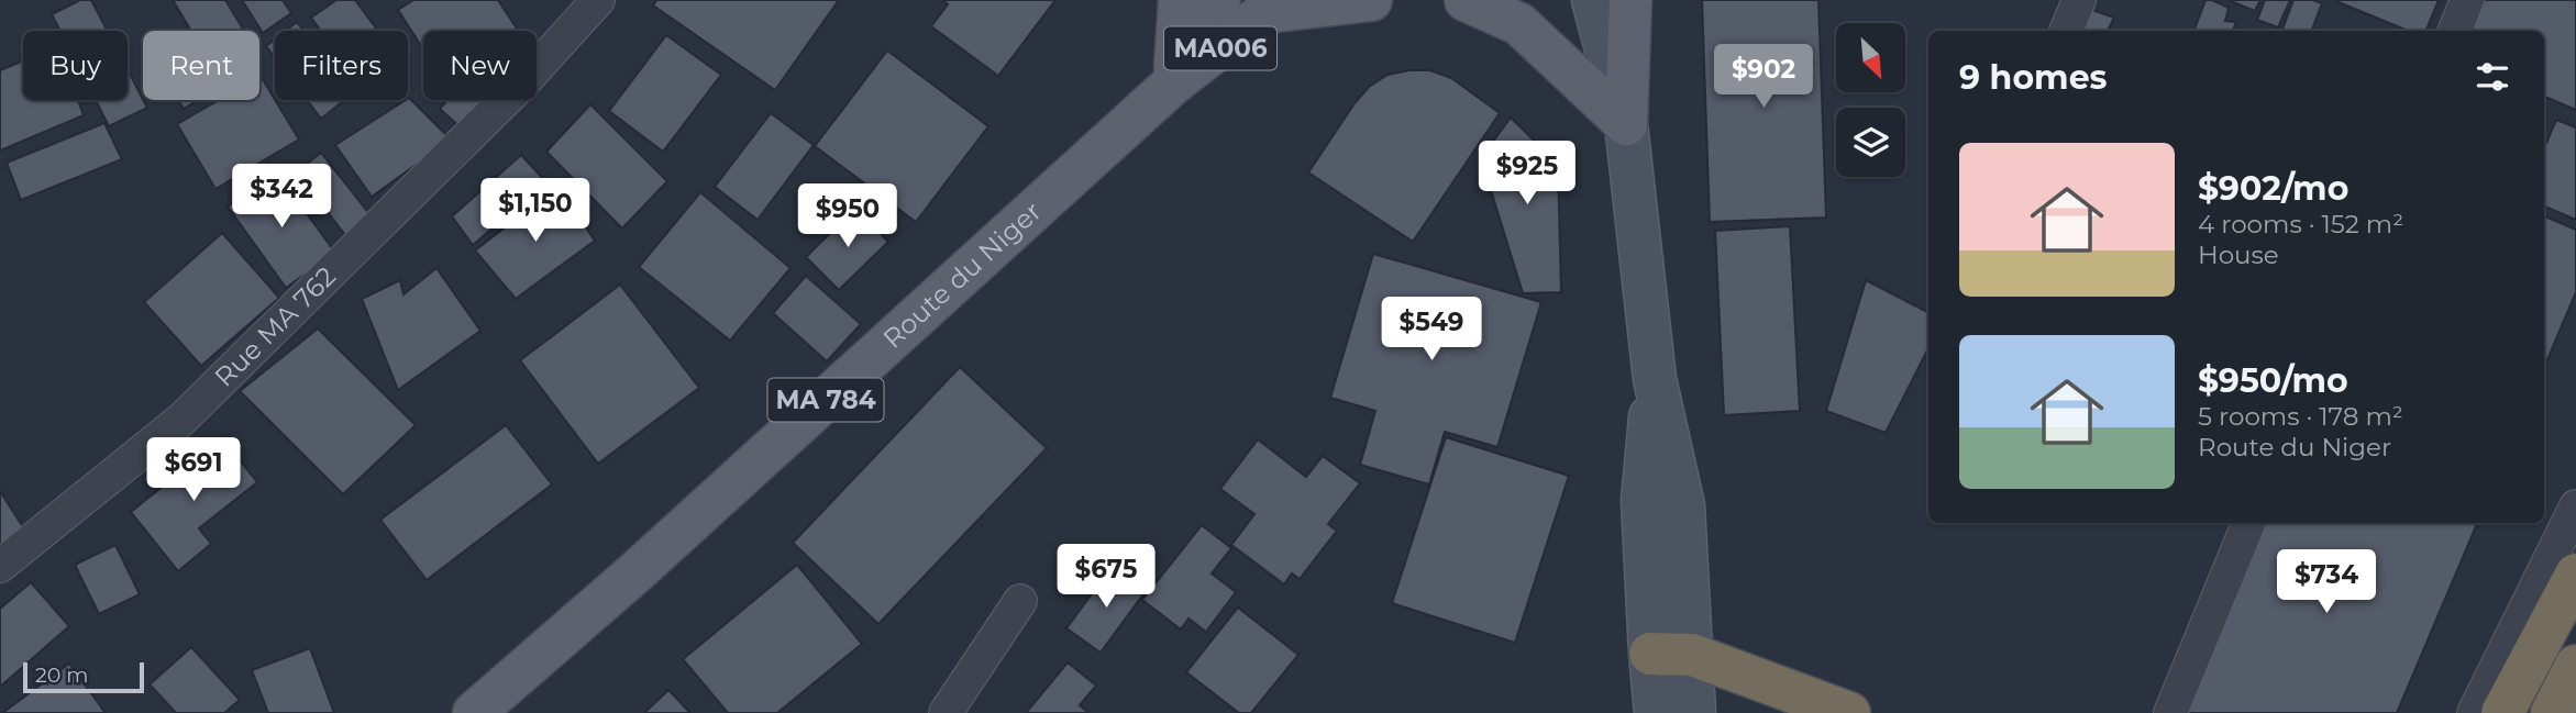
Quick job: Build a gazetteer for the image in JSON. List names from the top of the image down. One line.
{"streets":{"main road":["MA006","Route du Niger","MA 784"],"street":["Rue MA 762"]},"scale_bar":"20 m","north":"bottom right","page":{"chip":["Buy","Rent","Filters","New"],"heading":"9 homes","price":["$902","$925","$342","$1,150","$950","$549","$691","$675","$734"],"list":[{"name":"$902/mo","note":"4 rooms · 152 m² · House"},{"name":"$950/mo","note":"5 rooms · 178 m² · Route du Niger"}],"scale":"20 m"}}
